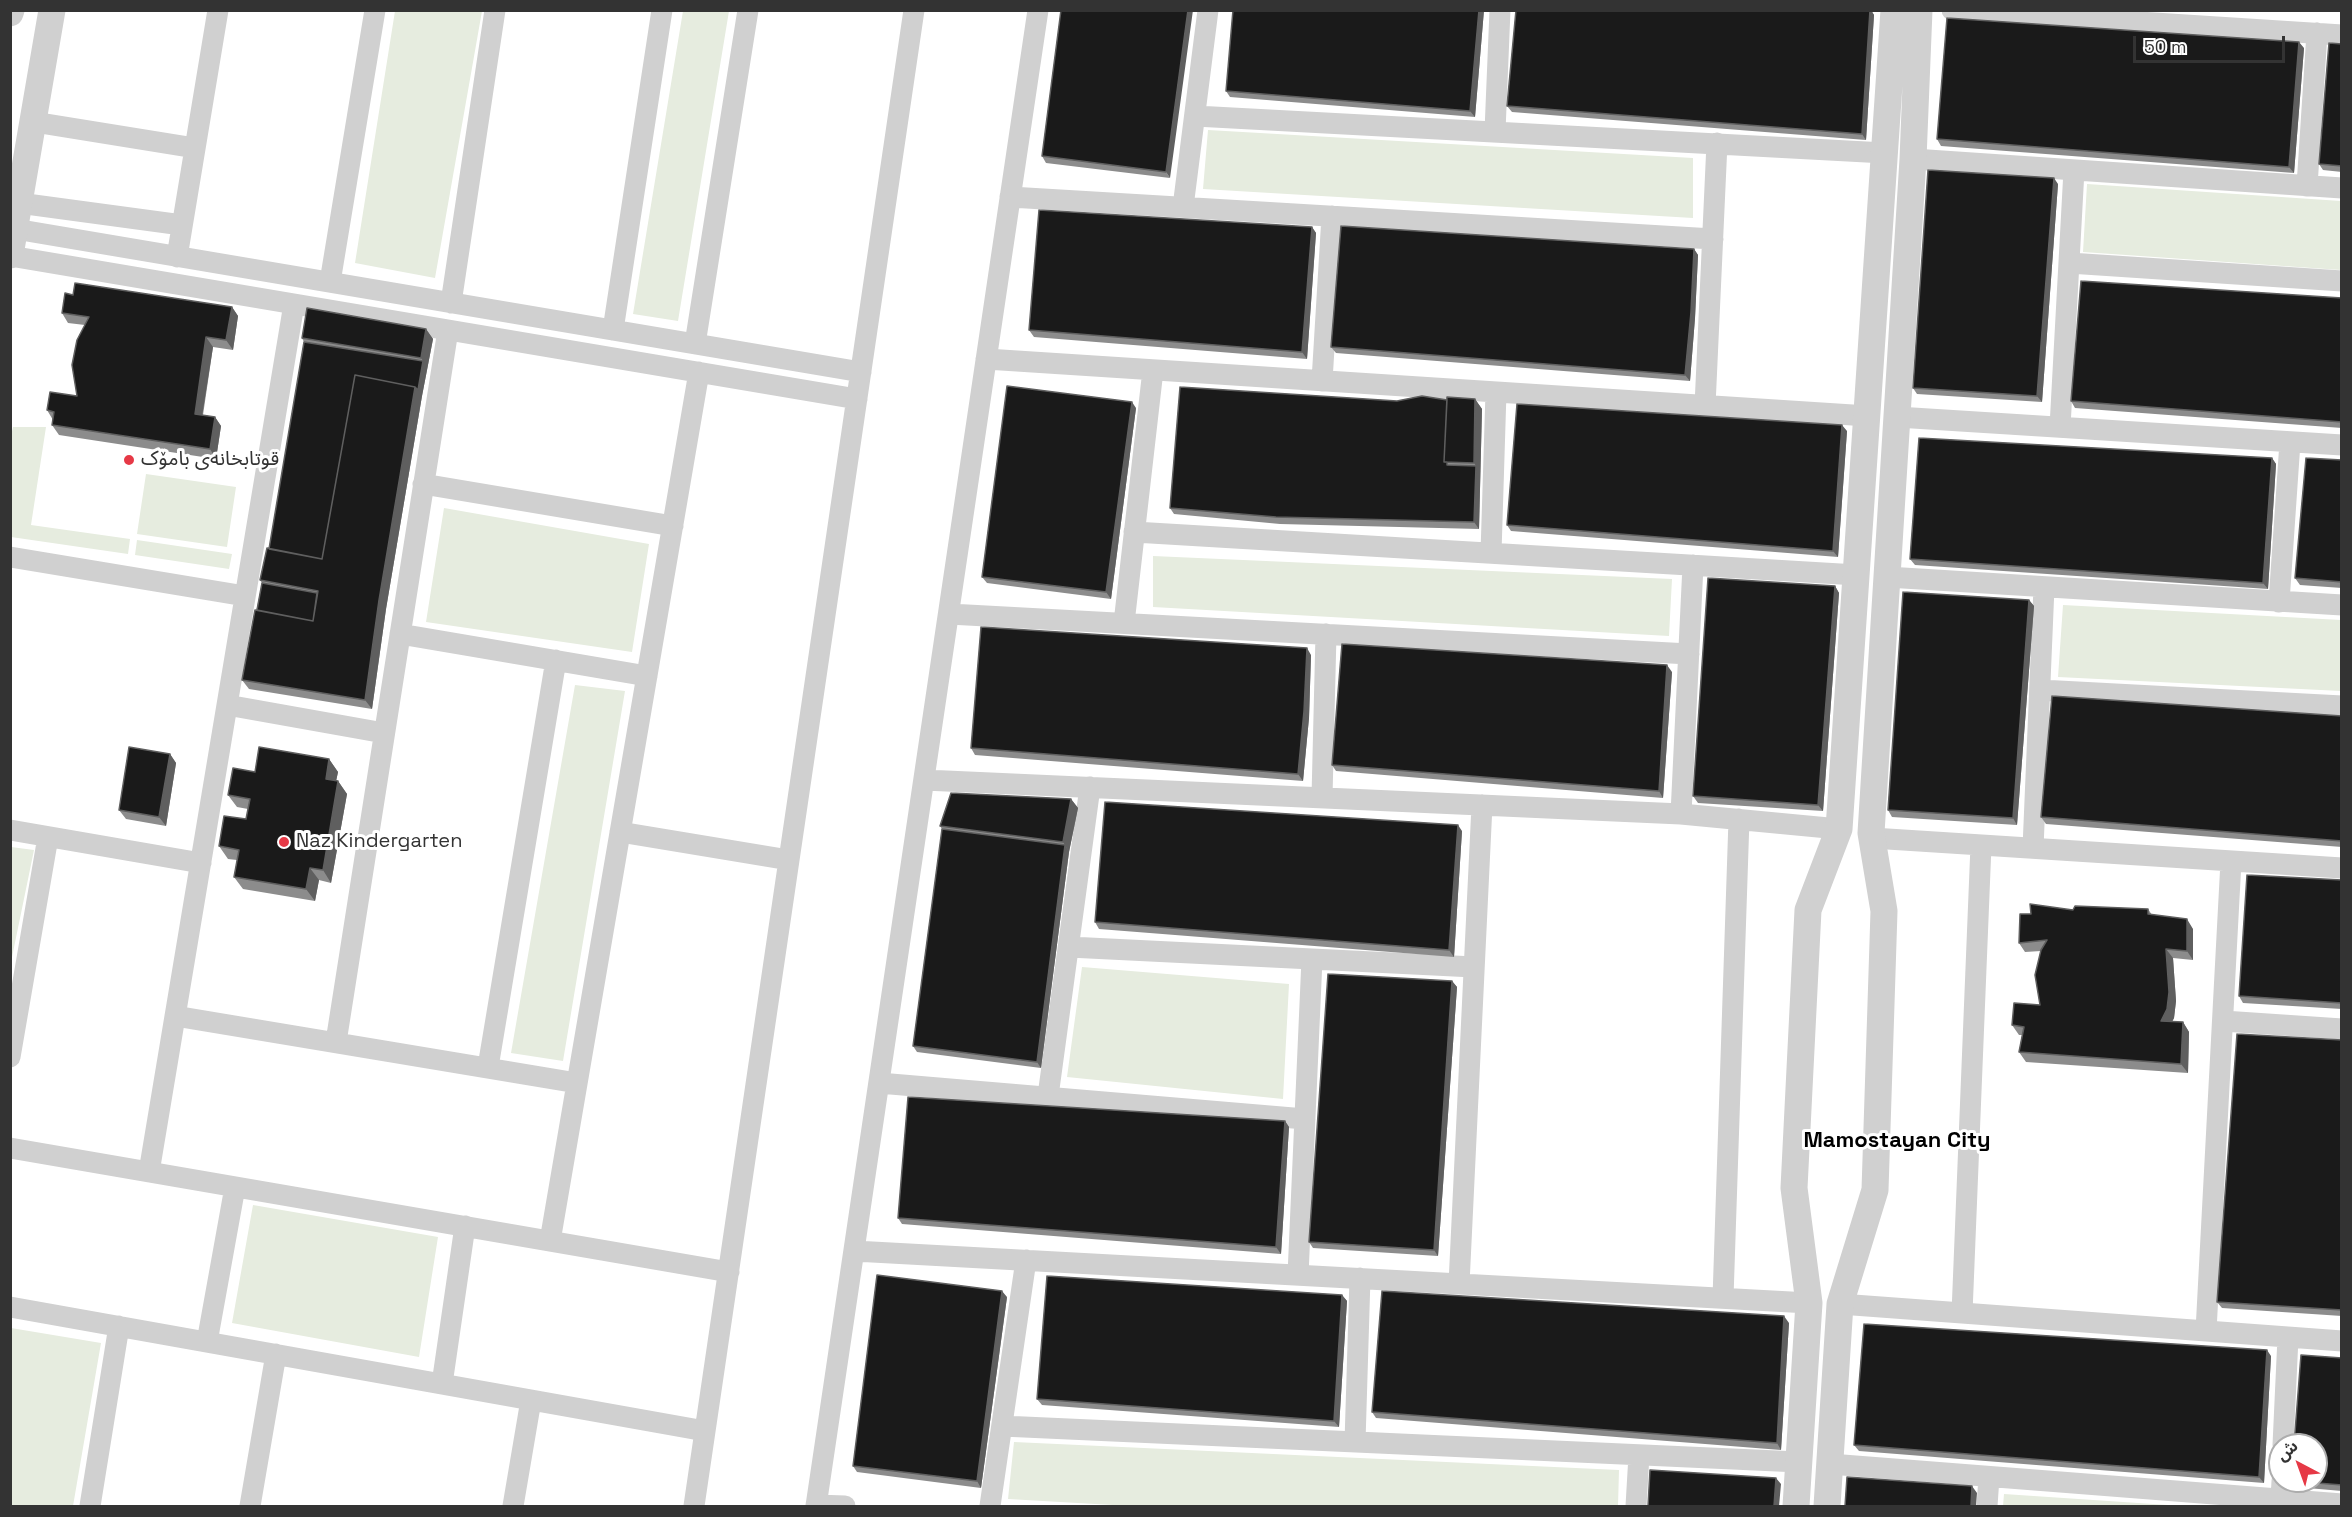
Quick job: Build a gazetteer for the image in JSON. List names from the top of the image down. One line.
{"districts":["Mamostayan City"],"places":["قوتابخانەی بامۆک","Naz Kindergarten"],"scale_bar":"50 m","north":"top left"}
